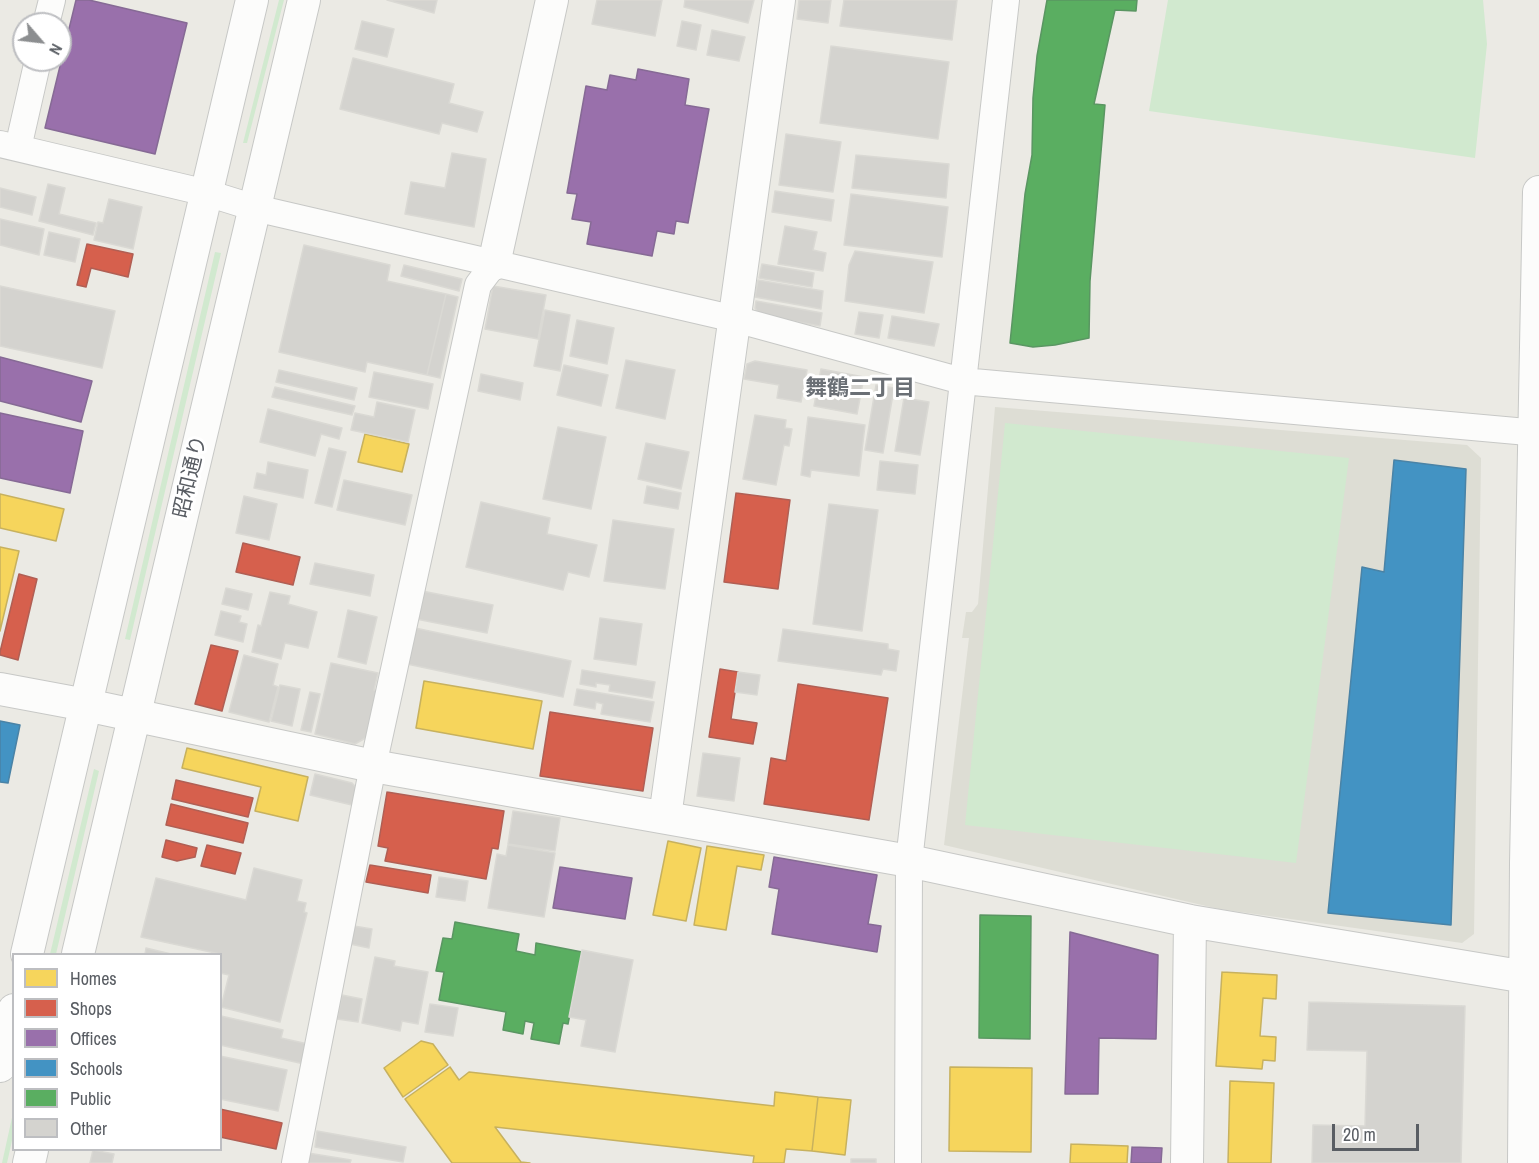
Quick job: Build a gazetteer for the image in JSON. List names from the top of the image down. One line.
{"streets":{"street":["昭和通り"]},"districts":["舞鶴二丁目"],"legend":["Homes","Shops","Offices","Schools","Public","Other"],"scale_bar":"20 m","north":"bottom right"}
